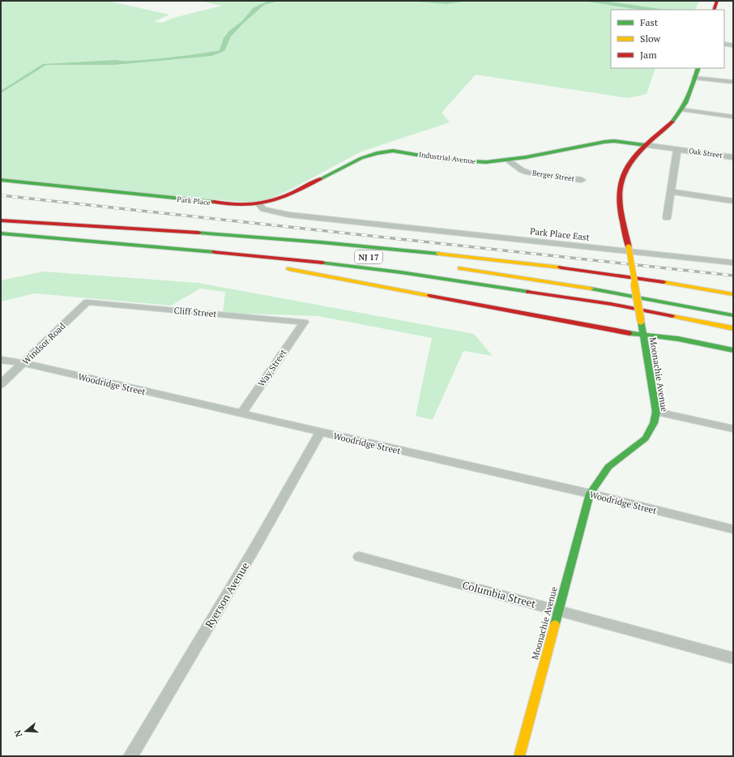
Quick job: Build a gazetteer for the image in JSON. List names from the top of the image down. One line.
{"streets":{"main road":["Industrial Avenue","Park Place","NJ 17","Moonachie Avenue"],"street":["Oak Street","Berger Street","Park Place East","Cliff Street","Windsor Road","Way Street","Woodridge Street","Columbia Street","Ryerson Avenue"]},"crossings":[["Oak Street","Industrial Avenue"],["Oak Street","Moonachie Avenue"],["Industrial Avenue","Berger Street"],["Industrial Avenue","Park Place"],["Industrial Avenue","Moonachie Avenue"],["Park Place","Park Place East"],["Cliff Street","Windsor Road"],["Cliff Street","Way Street"],["Windsor Road","Woodridge Street"],["Way Street","Woodridge Street"],["Moonachie Avenue","Woodridge Street"],["Moonachie Avenue","Columbia Street"],["Woodridge Street","Ryerson Avenue"]],"legend":["Fast","Slow","Jam"],"north":"left"}
